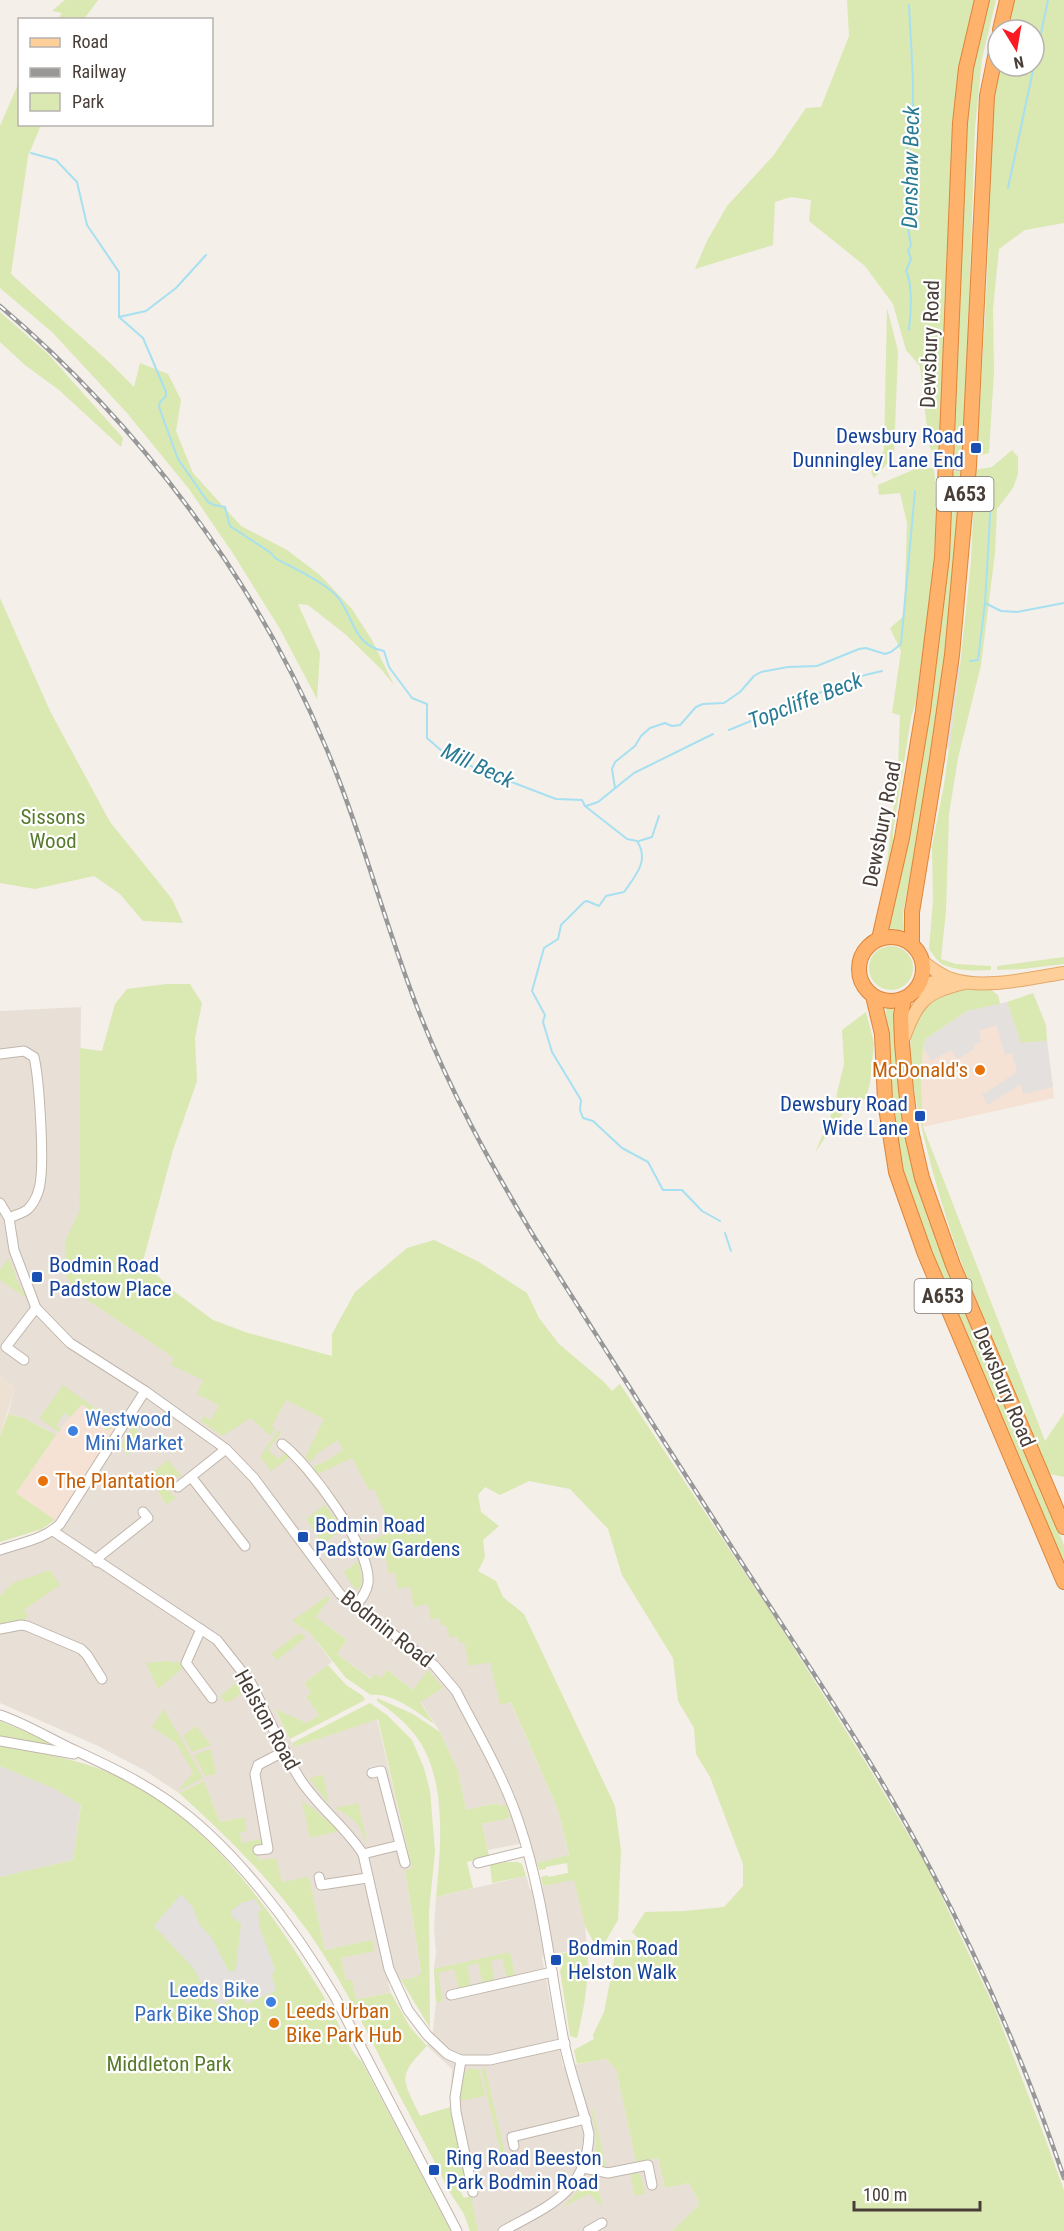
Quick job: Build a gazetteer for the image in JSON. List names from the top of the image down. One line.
{"streets":{"highway":["Dewsbury Road","A653"],"street":["Bodmin Road","Helston Road"]},"water":["Denshaw Beck","Topcliffe Beck","Mill Beck"],"parks":["Sissons Wood","Middleton Park"],"places":{"transit":["Dewsbury Road Dunningley Lane End","Dewsbury Road Wide Lane","Bodmin Road Padstow Place","Bodmin Road Padstow Gardens","Bodmin Road Helston Walk","Ring Road Beeston Park Bodmin Road"],"other":["McDonald's","Westwood Mini Market","The Plantation","Leeds Bike Park Bike Shop","Leeds Urban Bike Park Hub"]},"legend":["Road","Railway","Park"],"scale_bar":"100 m","north":"bottom"}
